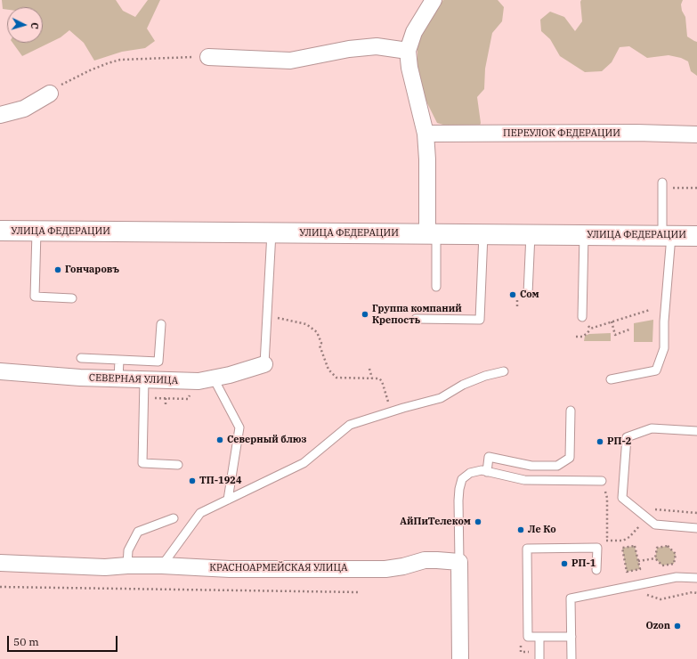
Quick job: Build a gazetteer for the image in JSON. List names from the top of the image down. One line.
{"streets":{"main road":["УЛИЦА ФЕДЕРАЦИИ"],"street":["ПЕРЕУЛОК ФЕДЕРАЦИИ","СЕВЕРНАЯ УЛИЦА","КРАСНОАРМЕЙСКАЯ УЛИЦА"]},"places":["Гончаровъ","Сом","Группа компаний Крепость","Северный блюз","РП-2","ТП-1924","АйПиТелеком","Ле Ко","РП-1","Ozon"],"scale_bar":"50 m","north":"right"}
